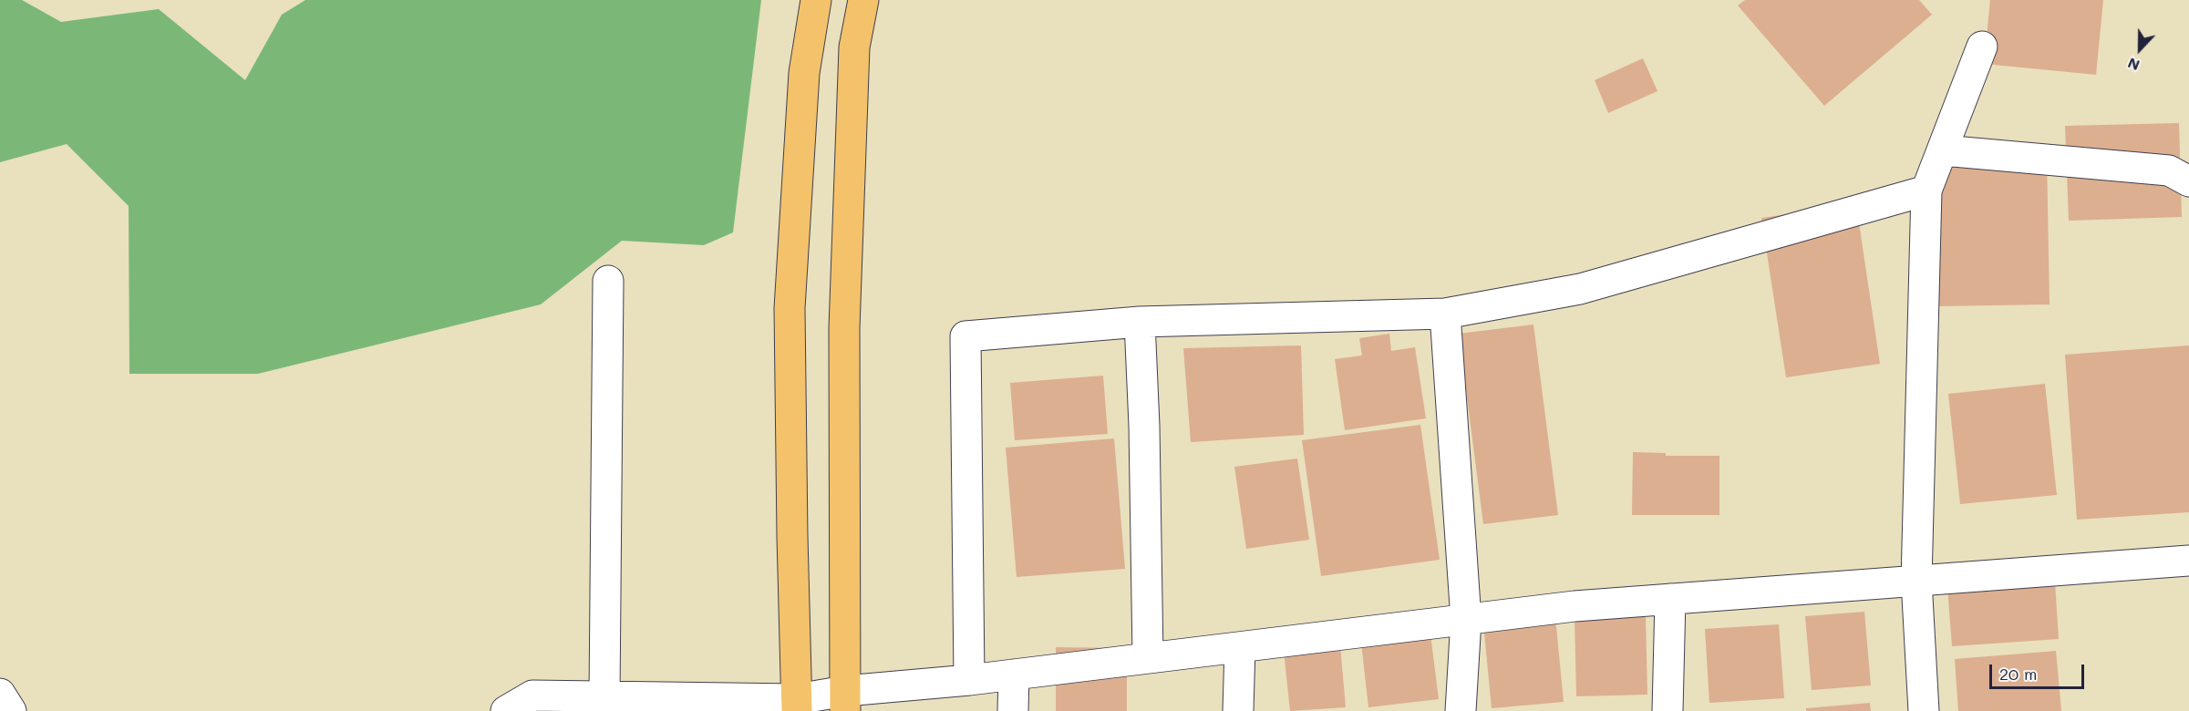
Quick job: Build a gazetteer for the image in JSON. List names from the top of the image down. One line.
{"scale_bar":"20 m","north":"bottom"}
